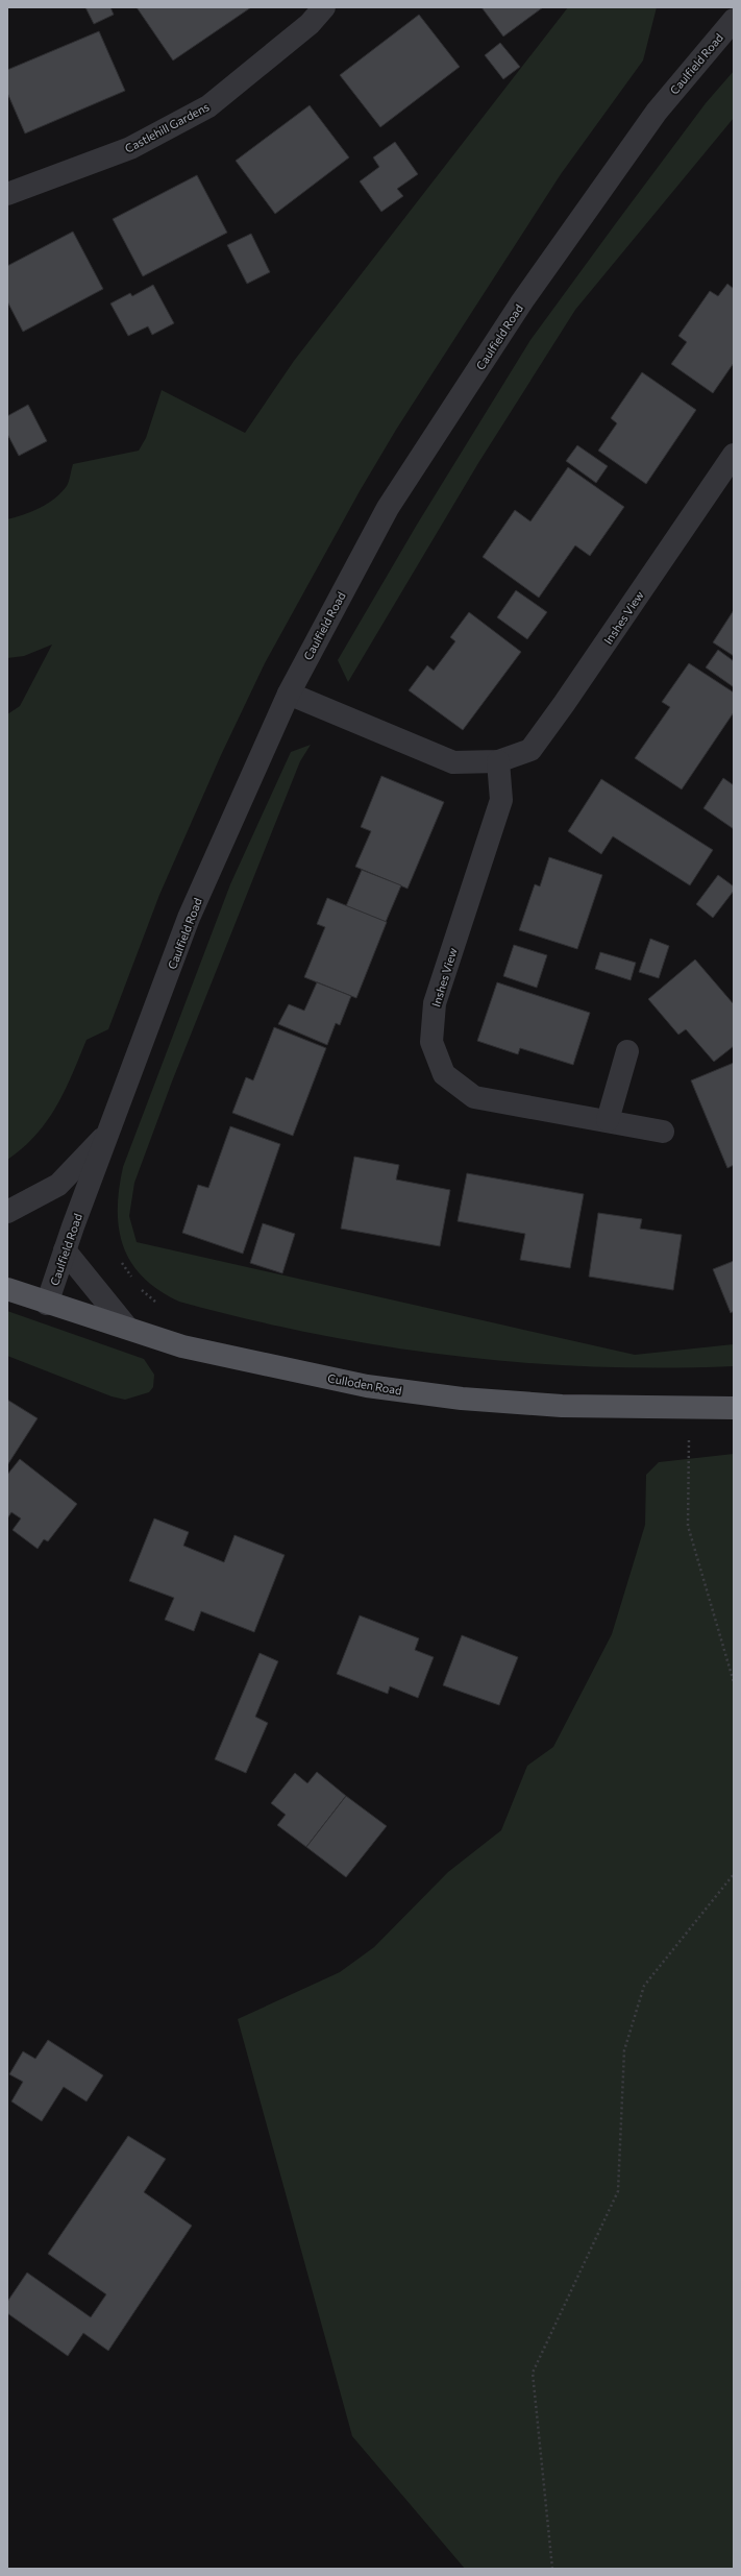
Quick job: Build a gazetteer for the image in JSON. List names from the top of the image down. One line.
{"streets":{"main road":["Culloden Road"],"street":["Caulfield Road","Castlehill Gardens","Inshes View"]},"crossings":[["Caulfield Road","Inshes View"],["Caulfield Road","Culloden Road"]]}
